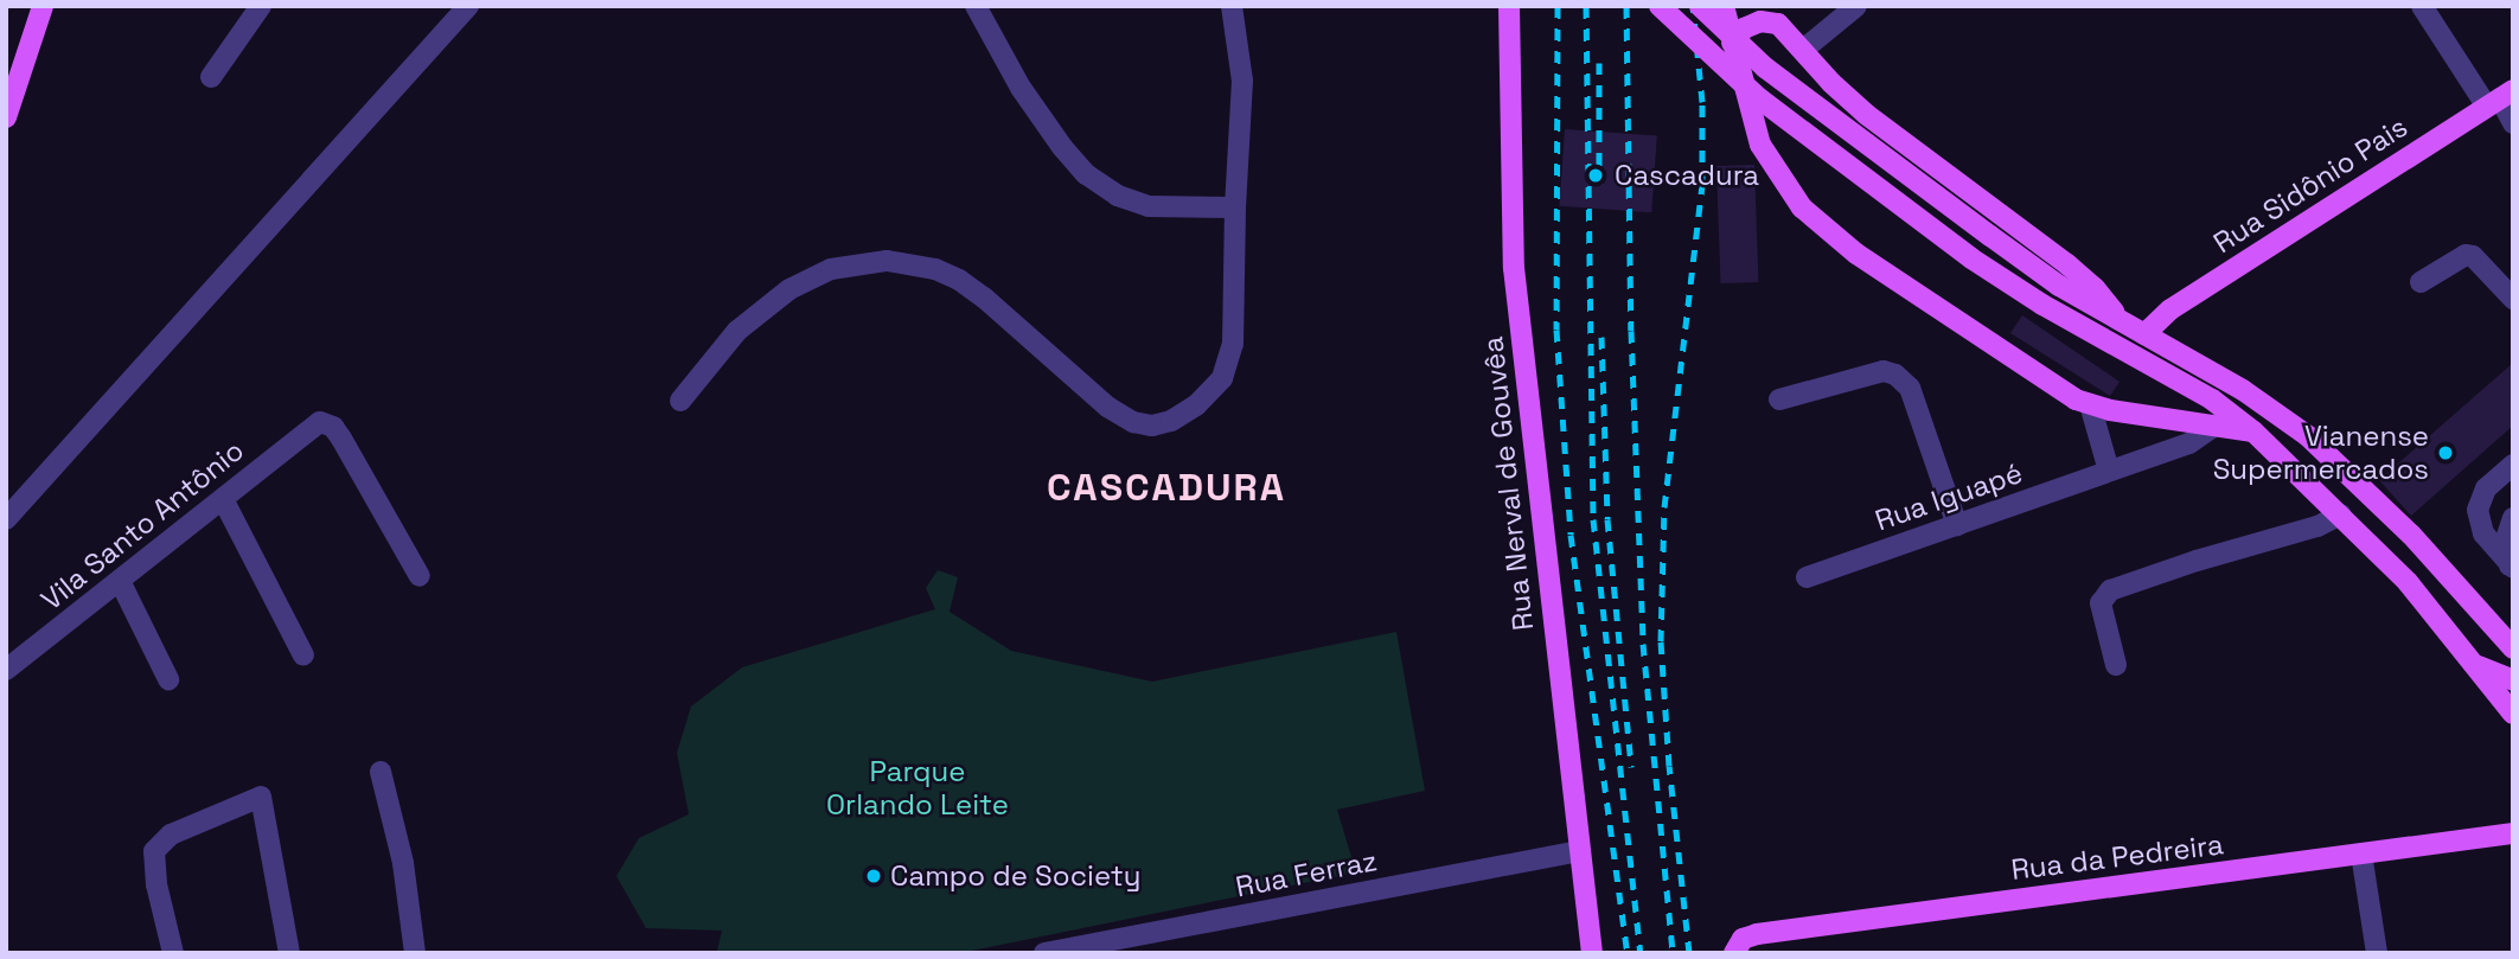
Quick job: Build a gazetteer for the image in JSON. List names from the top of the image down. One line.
{"streets":{"main road":["Rua Sidônio Pais","Rua Nerval de Gouvêa","Rua da Pedreira"],"street":["Rua Iguapé","Vila Santo Antônio","Rua Ferraz"]},"crossings":[["Rua Nerval de Gouvêa","Rua Ferraz"]],"districts":["CASCADURA"],"parks":["Parque Orlando Leite"],"places":["Cascadura","Vianense Supermercados","Campo de Society"]}
